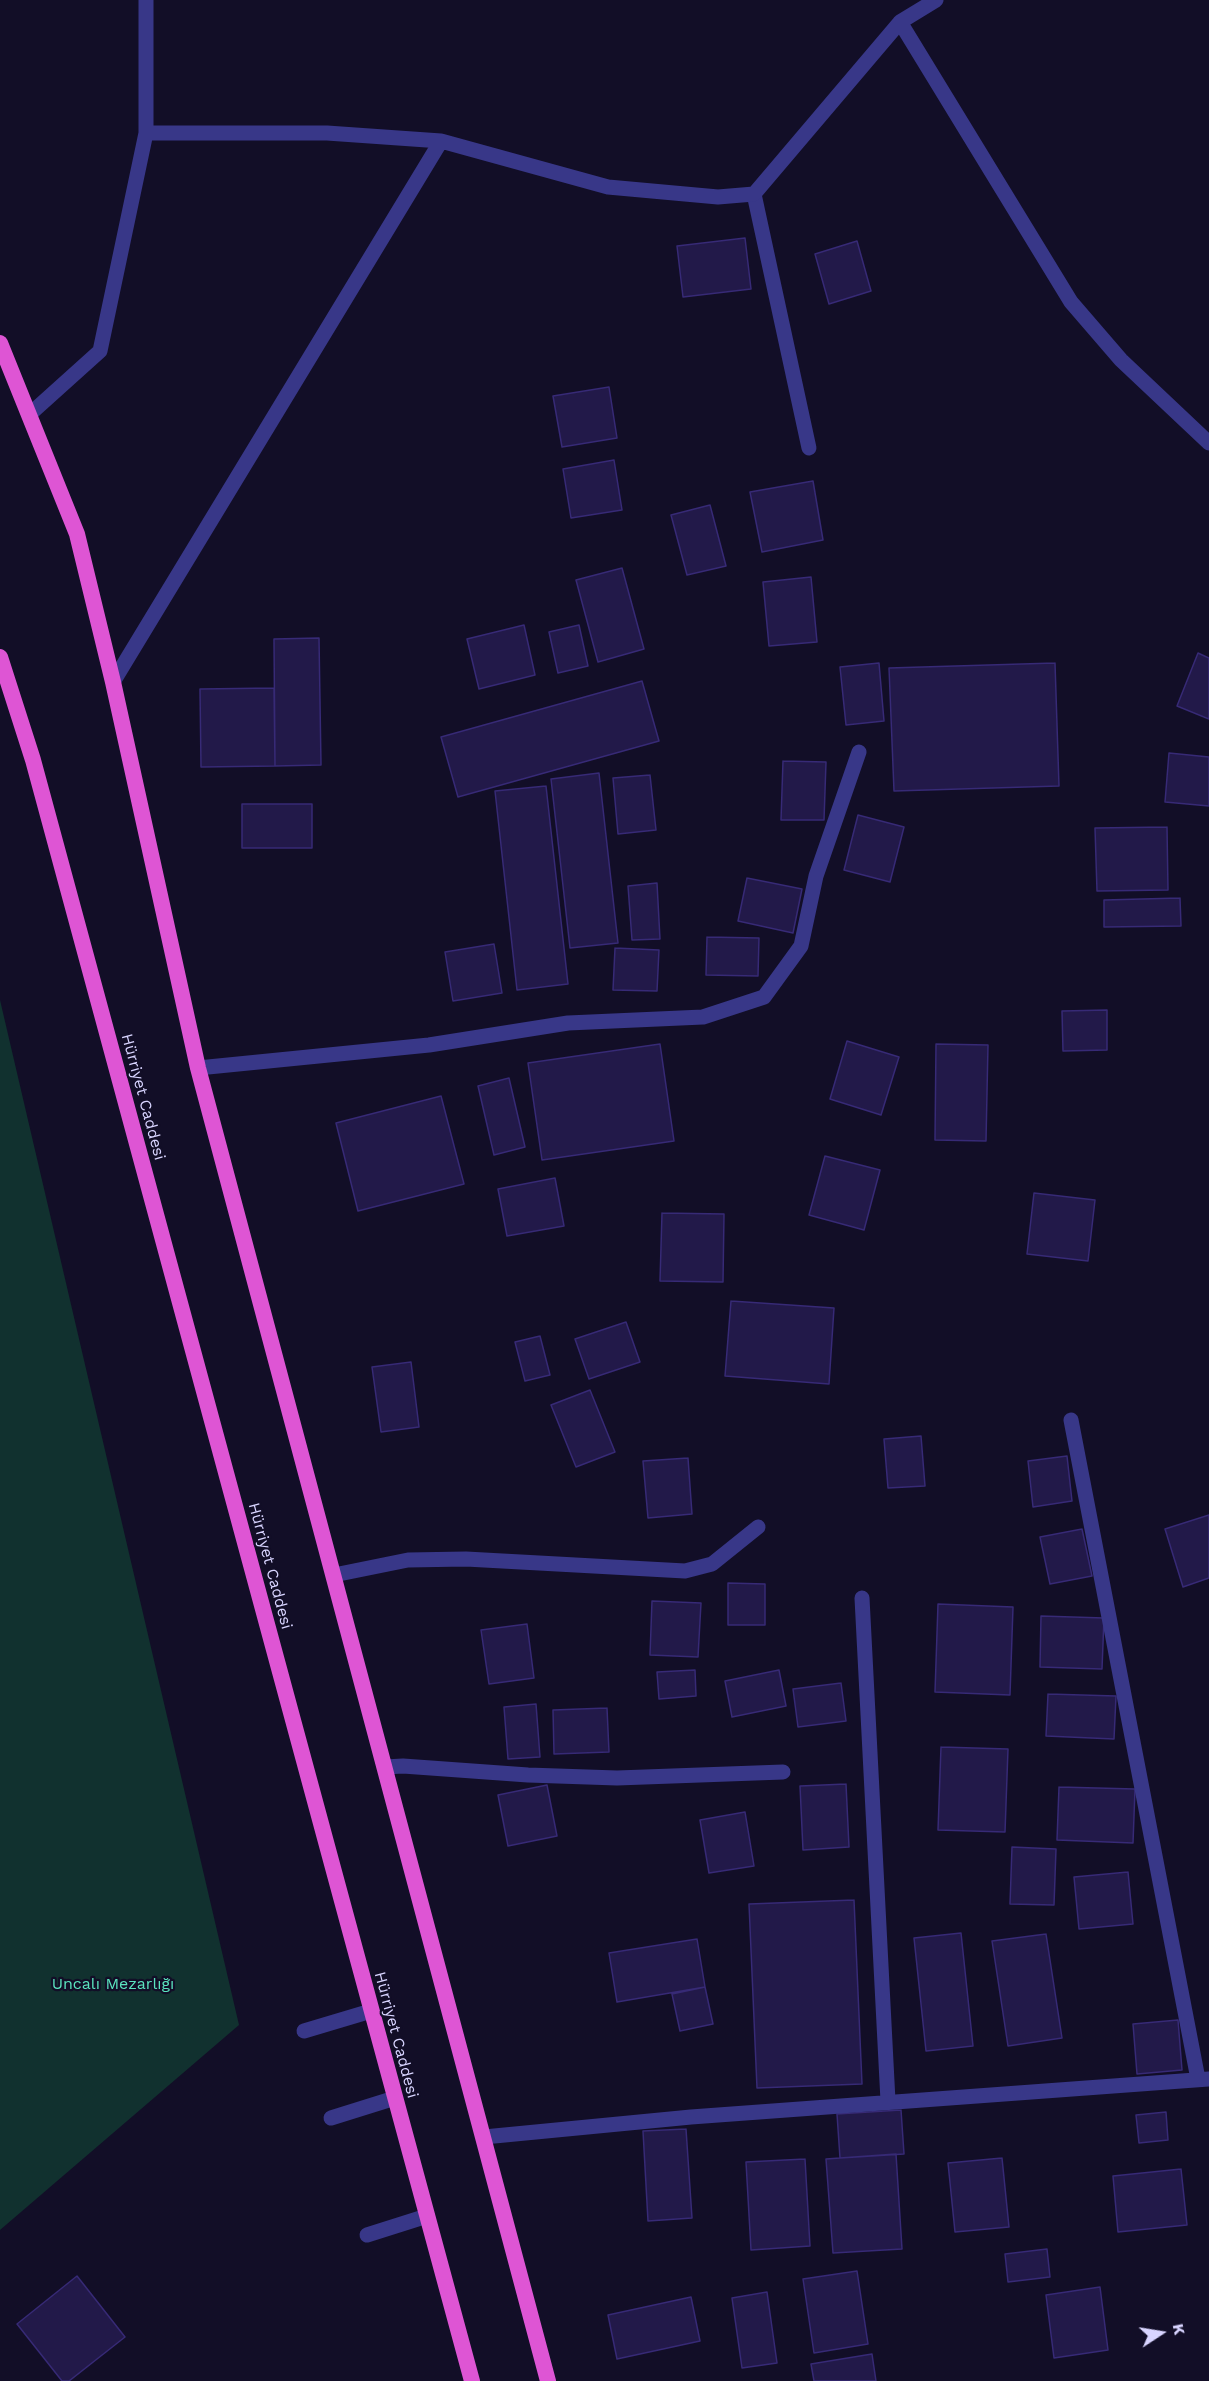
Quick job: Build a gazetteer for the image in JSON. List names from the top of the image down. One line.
{"streets":{"highway":["Hürriyet Caddesi"]},"parks":["Uncalı Mezarlığı"],"north":"right"}
